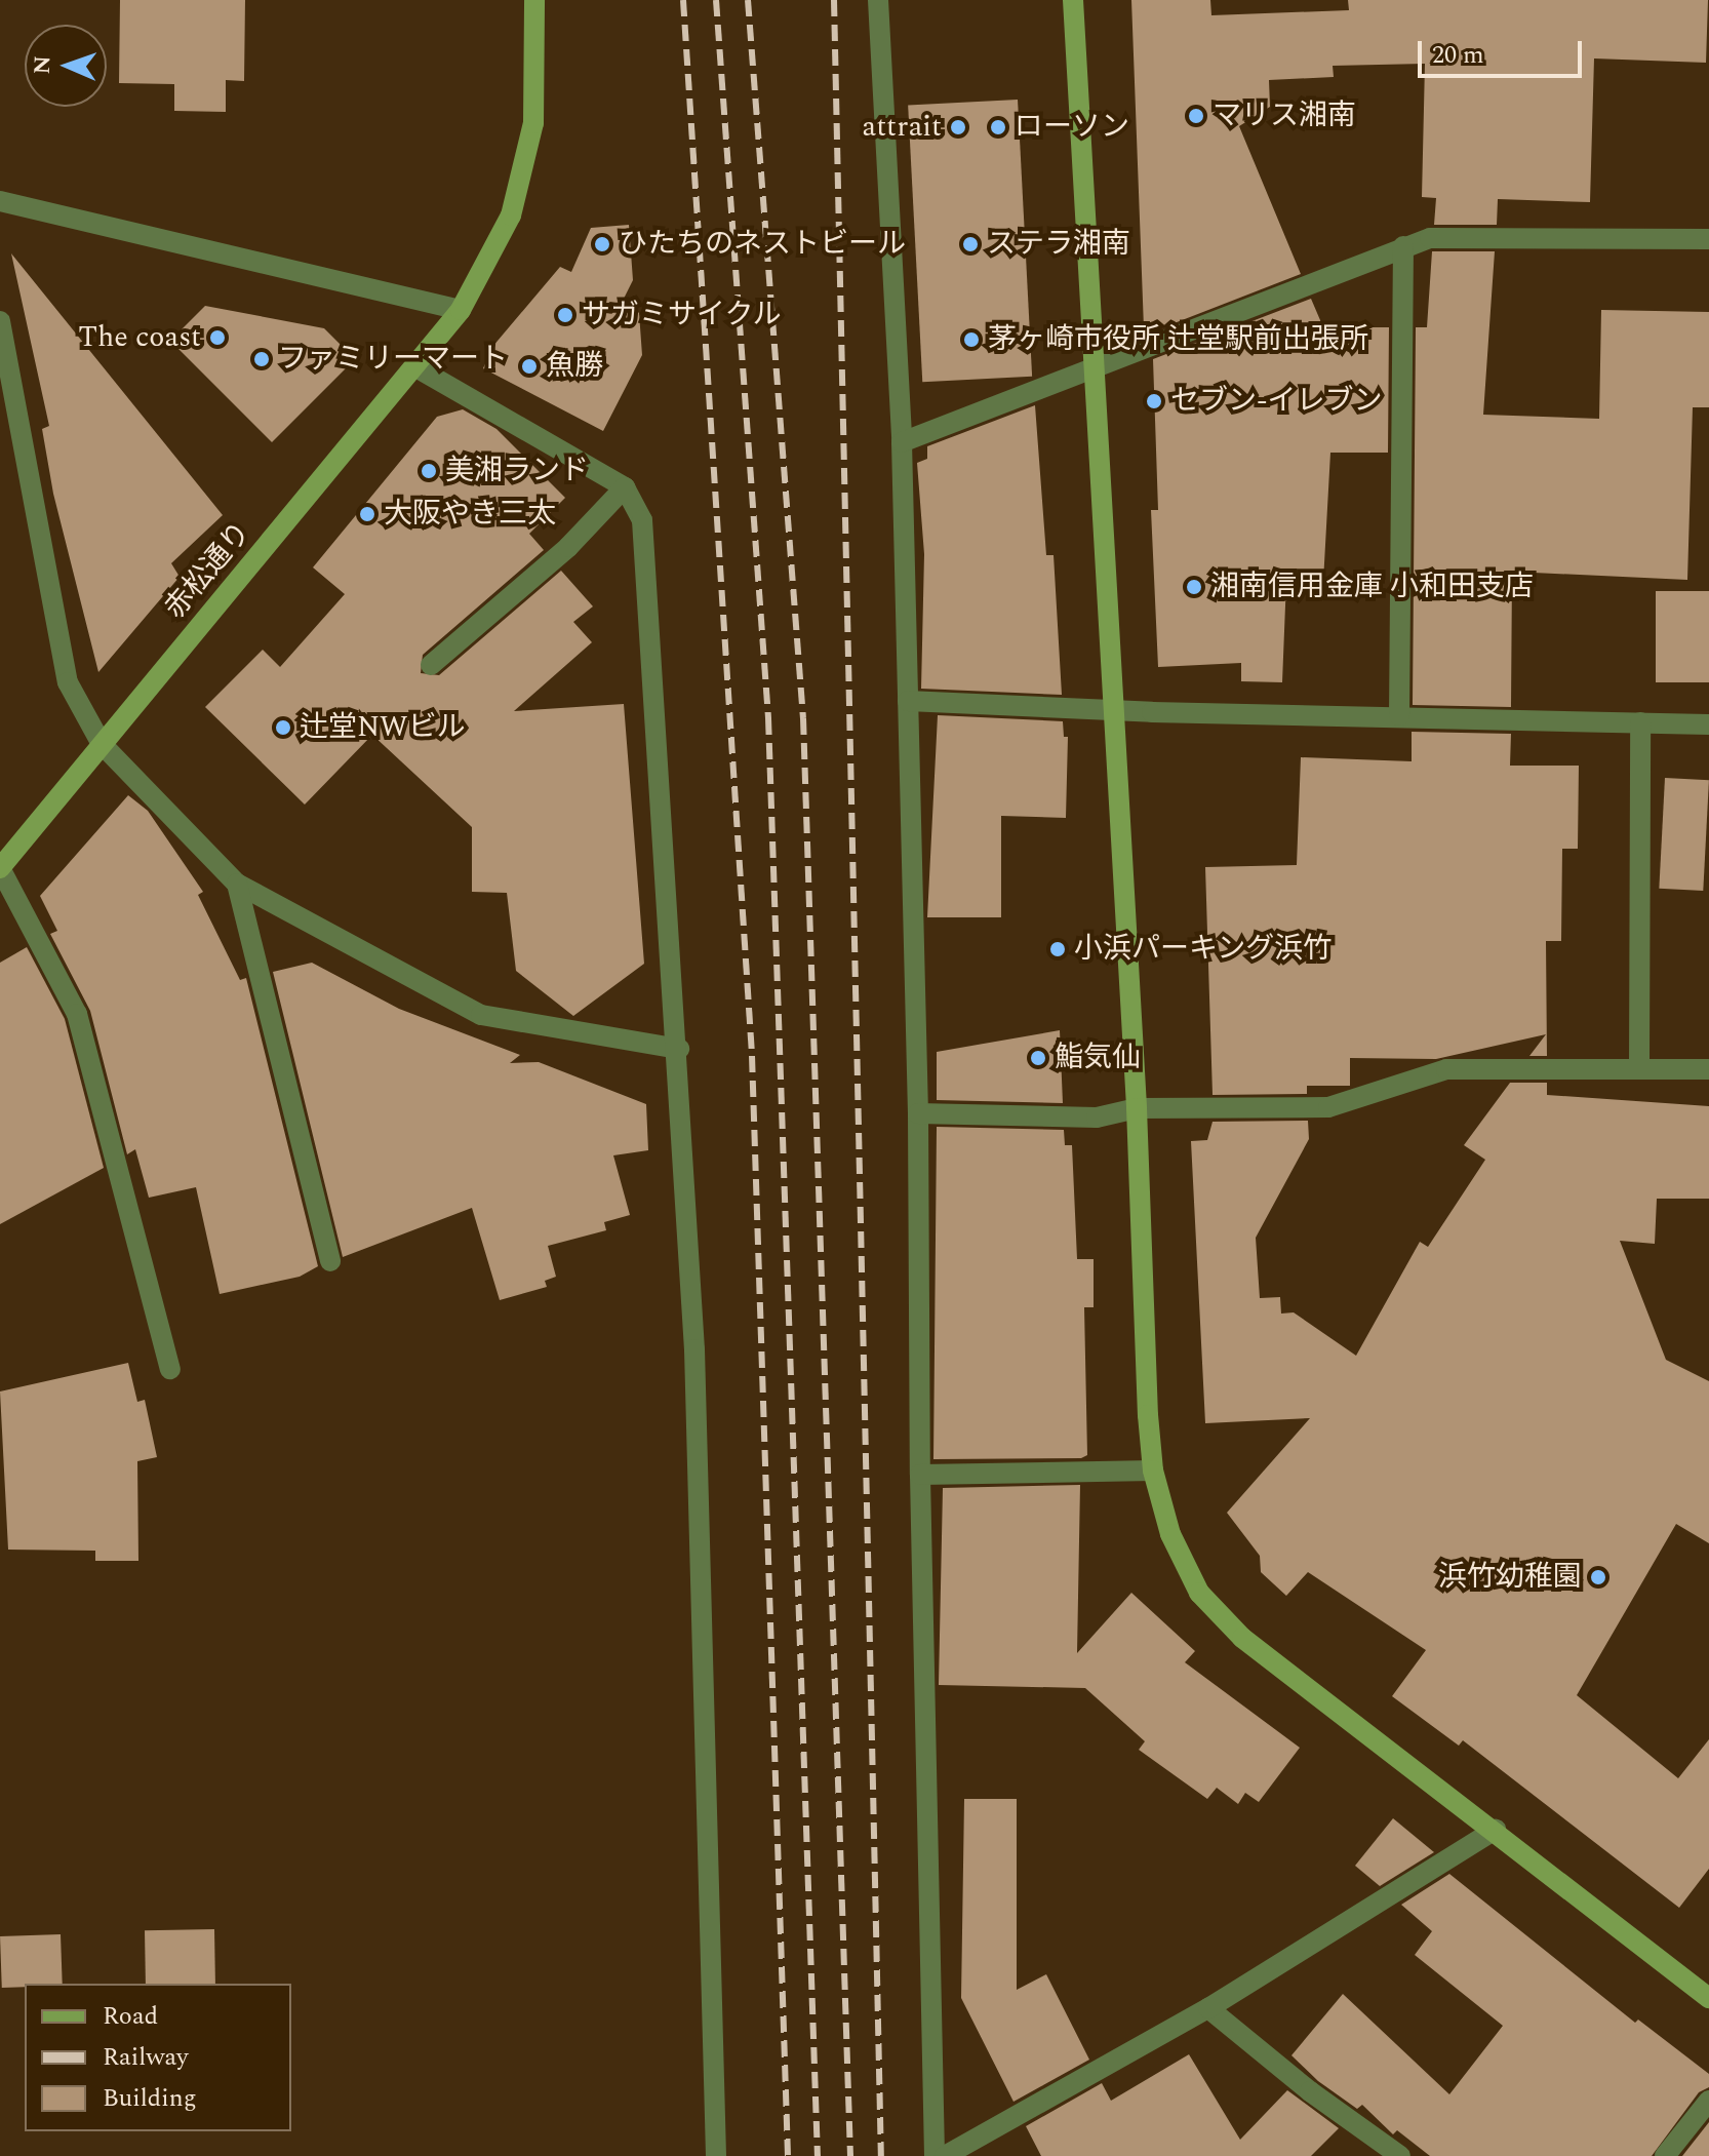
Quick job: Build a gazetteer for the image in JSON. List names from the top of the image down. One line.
{"streets":{"street":["赤松通り"]},"places":["マリス湘南","attrait","ローソン","ひたちのネストビール","ステラ湘南","サガミサイクル","The coast","茅ヶ崎市役所 辻堂駅前出張所","ファミリーマート","魚勝","セブン-イレブン","美湘ランド","大阪やき三太","湘南信用金庫 小和田支店","辻堂NWビル","小浜パーキング浜竹","鮨気仙","浜竹幼稚園"],"legend":["Road","Railway","Building"],"scale_bar":"20 m","north":"left"}
